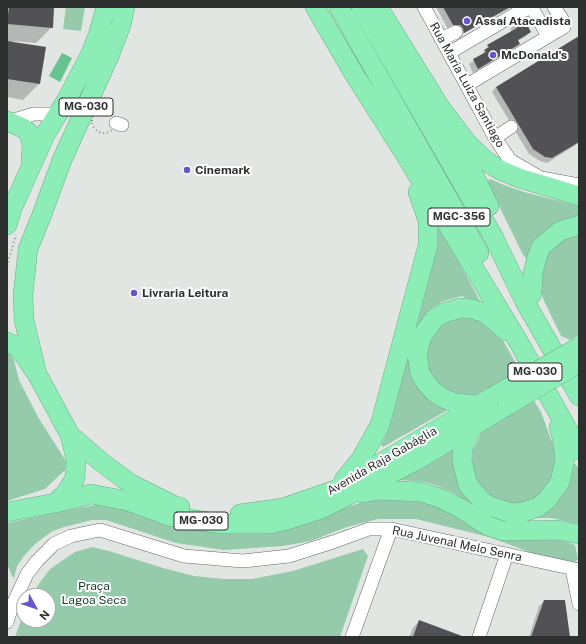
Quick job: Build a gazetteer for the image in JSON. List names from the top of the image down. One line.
{"streets":{"highway":["MG-030","MGC-356","Avenida Raja Gabáglia"],"street":["Rua Maria Luiza Santiago","Rua Juvenal Melo Senra"]},"crossings":[["MG-030","Avenida Raja Gabáglia"]],"parks":["Praça Lagoa Seca"],"places":["Assaí Atacadista","McDonald's","Cinemark","Livraria Leitura"],"north":"bottom right"}
